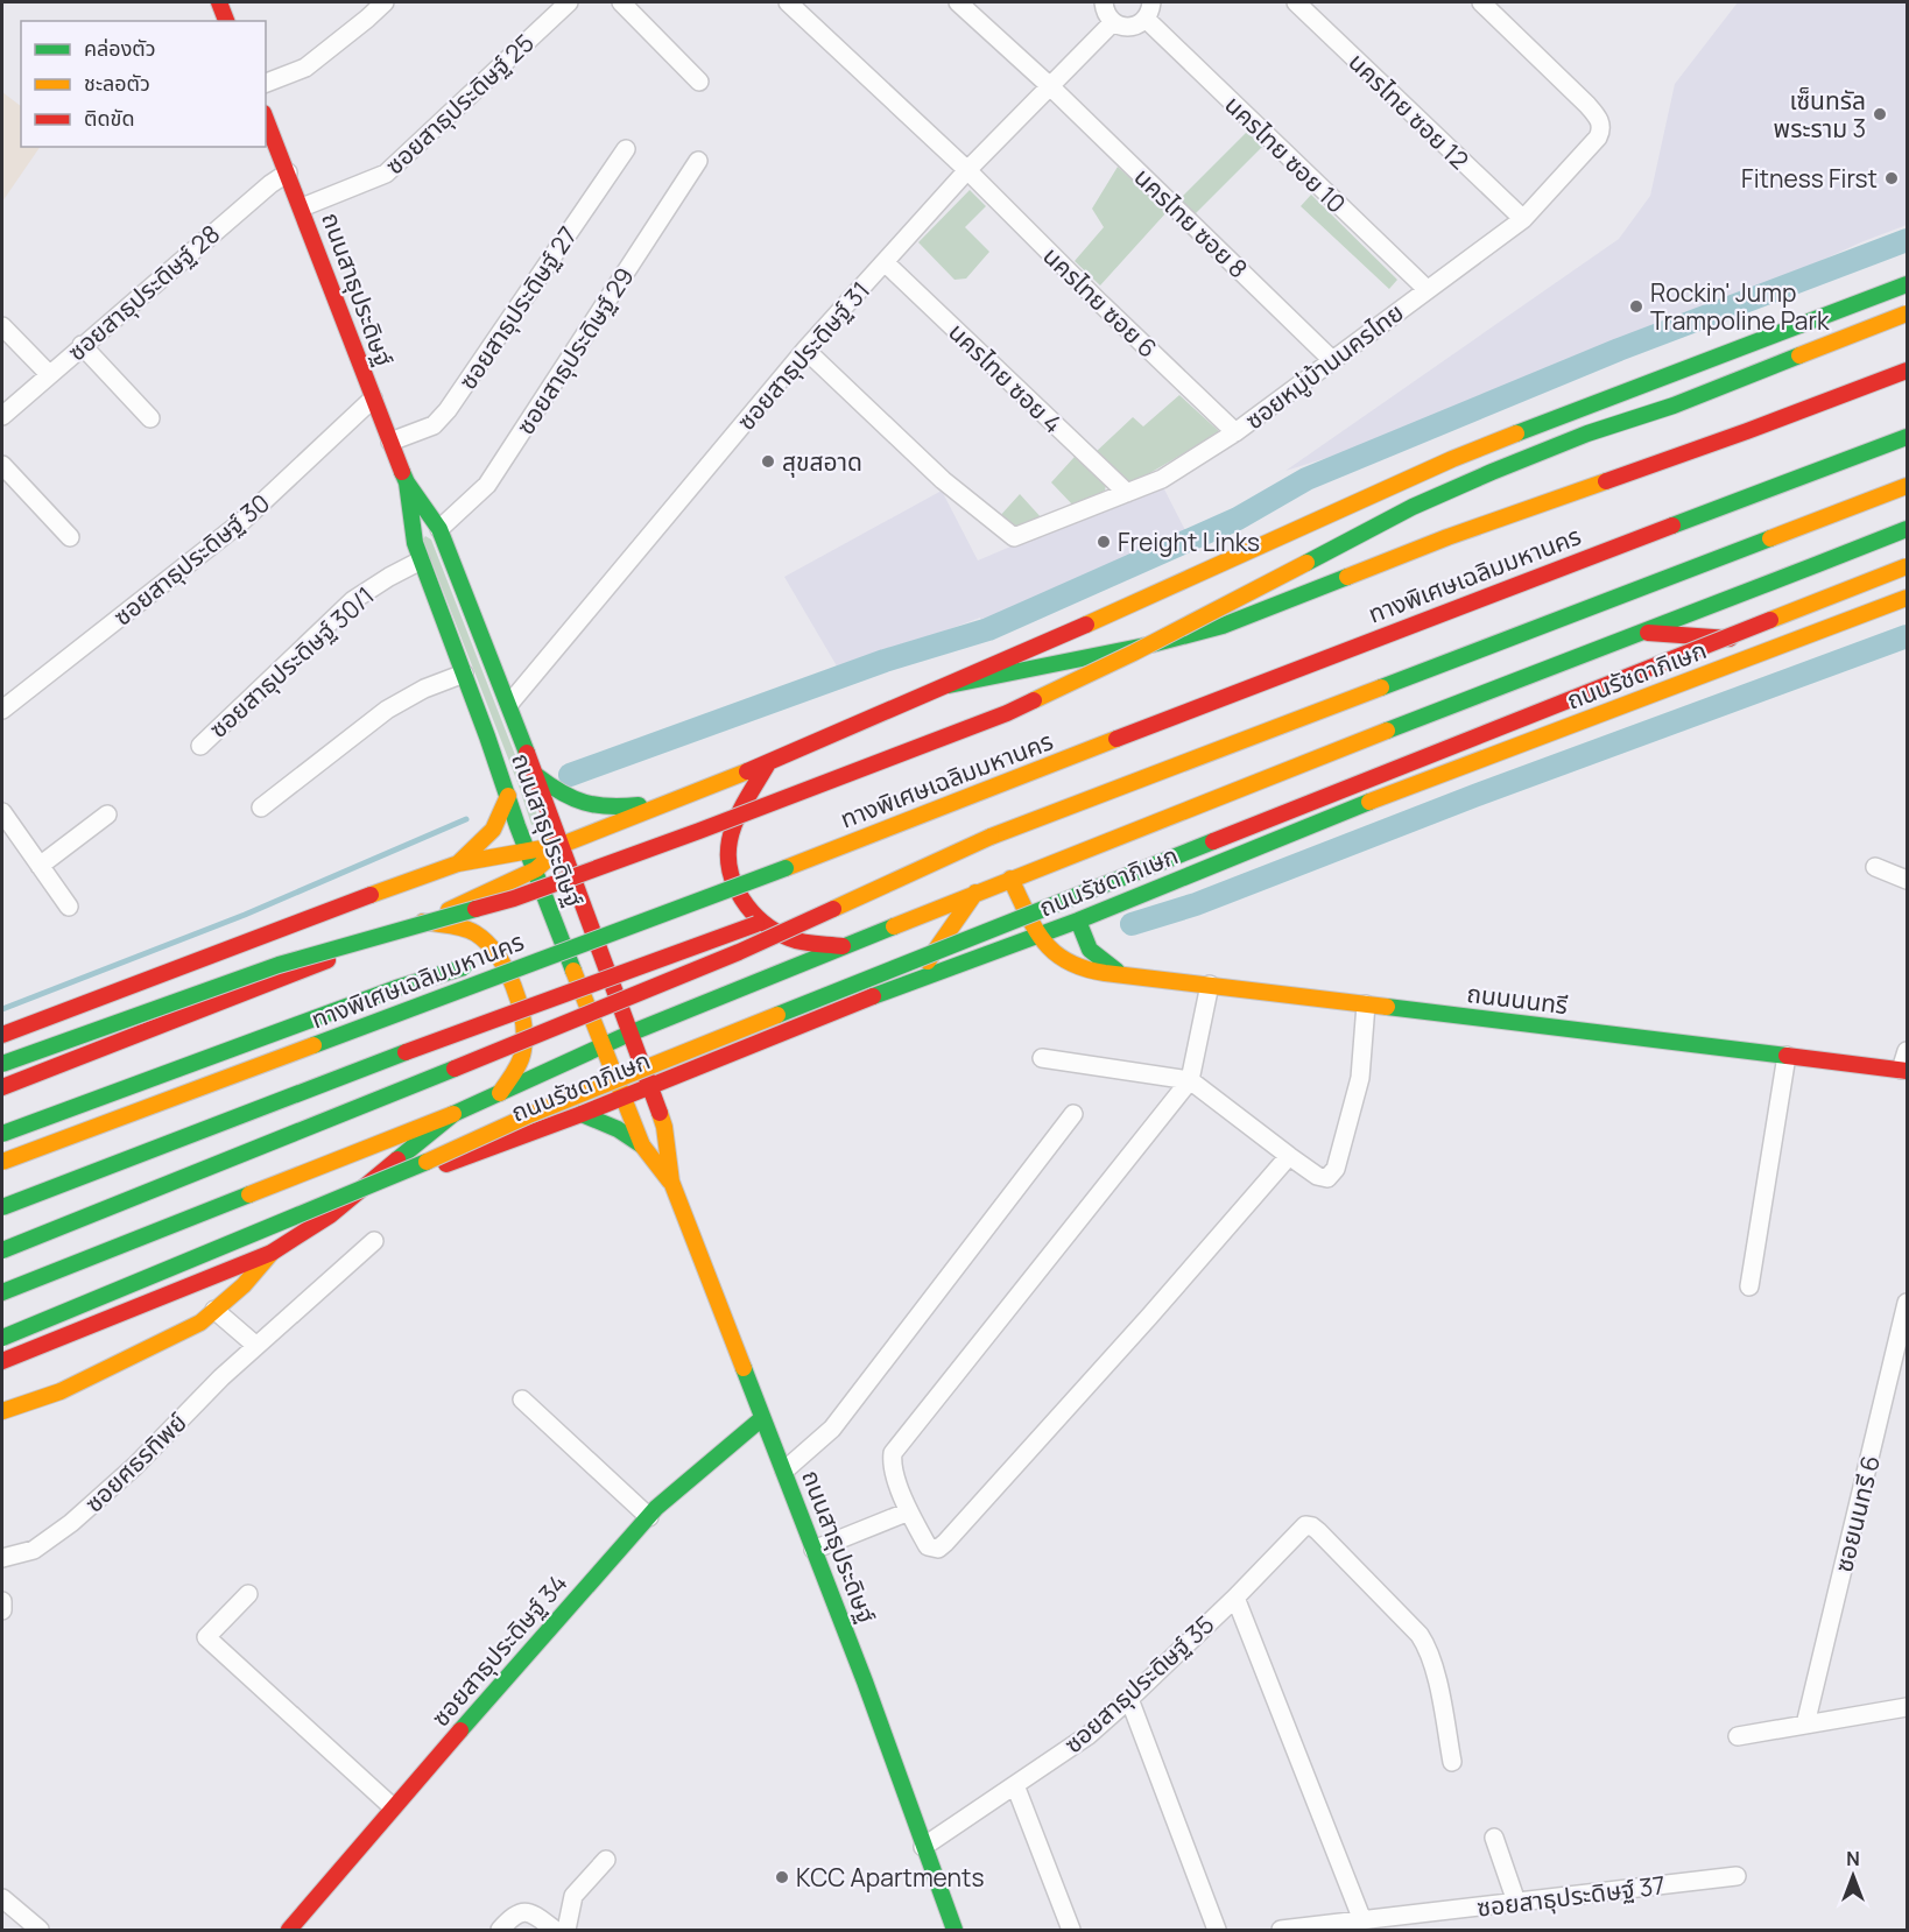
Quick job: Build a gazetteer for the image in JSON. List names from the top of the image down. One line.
{"streets":{"main road":["ถนนสาธุประดิษฐ์","ทางพิเศษเฉลิมมหานคร","ถนนรัชดาภิเษก","ถนนนนทรี","ซอยสาธุประดิษฐ์ 34"],"street":["ซอยสาธุประดิษฐ์ 25","นครไทย ซอย 12","นครไทย ซอย 10","นครไทย ซอย 8","ซอยสาธุประดิษฐ์ 28","นครไทย ซอย 6","ซอยสาธุประดิษฐ์ 27","ซอยสาธุประดิษฐ์ 29","ซอยสาธุประดิษฐ์ 31","ซอยหมู่บ้านนครไทย","นครไทย ซอย 4","ซอยสาธุประดิษฐ์ 30","ซอยสาธุประดิษฐ์ 30/1","ซอยศธรทิพย์","ซอยนนทรี 6","ซอยสาธุประดิษฐ์ 35","ซอยสาธุประดิษฐ์ 37"]},"crossings":[["ซอยสาธุประดิษฐ์ 25","ถนนสาธุประดิษฐ์"],["นครไทย ซอย 12","ซอยหมู่บ้านนครไทย"],["นครไทย ซอย 10","ซอยหมู่บ้านนครไทย"],["นครไทย ซอย 8","ซอยสาธุประดิษฐ์ 31"],["นครไทย ซอย 8","ซอยหมู่บ้านนครไทย"],["ถนนสาธุประดิษฐ์","ซอยสาธุประดิษฐ์ 28"],["ถนนสาธุประดิษฐ์","ซอยสาธุประดิษฐ์ 27"],["ถนนสาธุประดิษฐ์","ซอยสาธุประดิษฐ์ 29"],["ถนนสาธุประดิษฐ์","ซอยสาธุประดิษฐ์ 31"],["ถนนสาธุประดิษฐ์","ซอยสาธุประดิษฐ์ 30"],["ถนนสาธุประดิษฐ์","ซอยสาธุประดิษฐ์ 30/1"],["ถนนสาธุประดิษฐ์","ถนนรัชดาภิเษก"],["ถนนสาธุประดิษฐ์","ซอยสาธุประดิษฐ์ 34"],["ถนนสาธุประดิษฐ์","ซอยสาธุประดิษฐ์ 35"],["นครไทย ซอย 6","ซอยสาธุประดิษฐ์ 31"],["นครไทย ซอย 6","ซอยหมู่บ้านนครไทย"],["ซอยสาธุประดิษฐ์ 31","ซอยหมู่บ้านนครไทย"],["ซอยสาธุประดิษฐ์ 31","นครไทย ซอย 4"],["ซอยหมู่บ้านนครไทย","นครไทย ซอย 4"],["ถนนรัชดาภิเษก","ถนนนนทรี"]],"places":["เซ็นทรัล พระราม 3","Fitness First","Rockin' Jump Trampoline Park","สุขสอาด","Freight Links","KCC Apartments"],"legend":["คล่องตัว","ชะลอตัว","ติดขัด"],"north":"top"}
